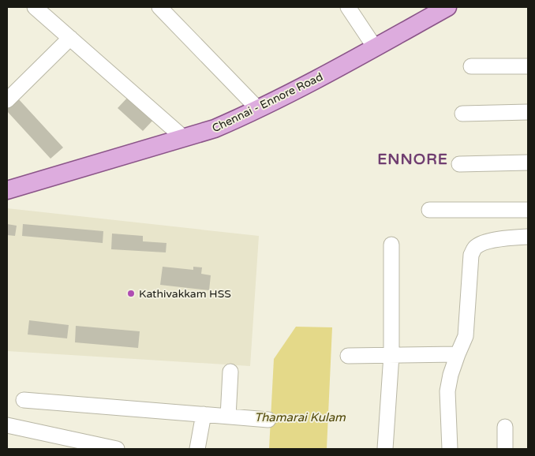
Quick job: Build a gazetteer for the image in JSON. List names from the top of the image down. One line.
{"streets":{"main road":["Chennai - Ennore Road"]},"districts":["ENNORE"],"water":["Thamarai Kulam"],"places":["Kathivakkam HSS"]}
